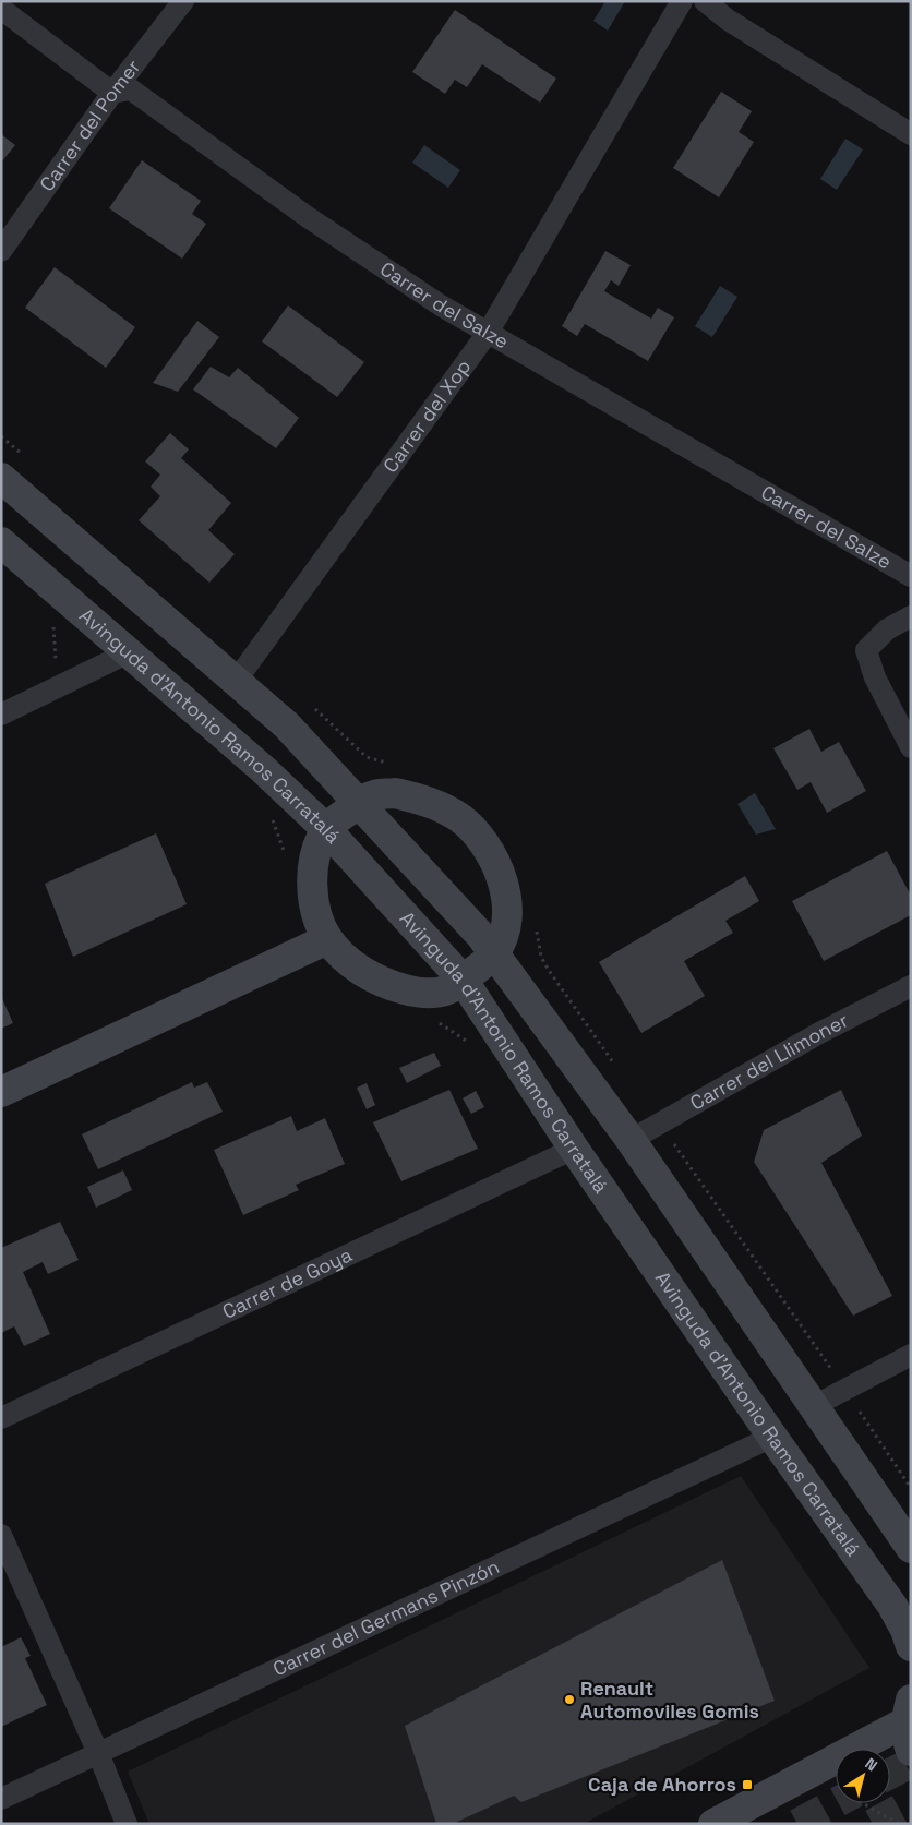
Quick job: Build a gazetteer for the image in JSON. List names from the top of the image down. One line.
{"streets":{"main road":["Avinguda d'Antonio Ramos Carratalá"],"street":["Carrer del Pomer","Carrer del Salze","Carrer del Xop","Carrer del Llimoner","Carrer de Goya","Carrer del Germans Pinzón"]},"crossings":[["Carrer del Pomer","Carrer del Salze"],["Carrer del Salze","Carrer del Xop"],["Avinguda d'Antonio Ramos Carratalá","Carrer de Goya"],["Avinguda d'Antonio Ramos Carratalá","Carrer del Germans Pinzón"]],"places":{"other":["Renault Automoviles Gomis"],"transit":["Caja de Ahorros"]},"north":"top right"}
